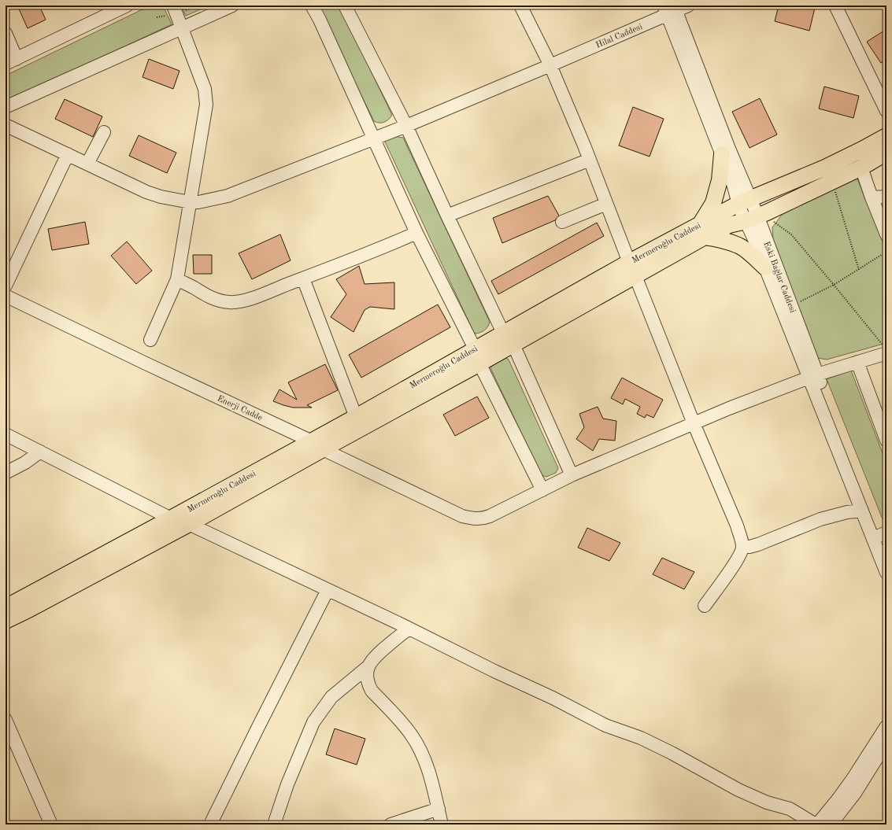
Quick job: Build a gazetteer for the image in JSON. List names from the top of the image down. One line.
{"streets":{"main road":["Mermeroğlu Caddesi"],"street":["Hilal Caddesi","Eski Bağlar Caddesi","Enerji Cadde"]},"crossings":[["Hilal Caddesi","Eski Bağlar Caddesi"],["Mermeroğlu Caddesi","Eski Bağlar Caddesi"],["Mermeroğlu Caddesi","Enerji Cadde"]]}
